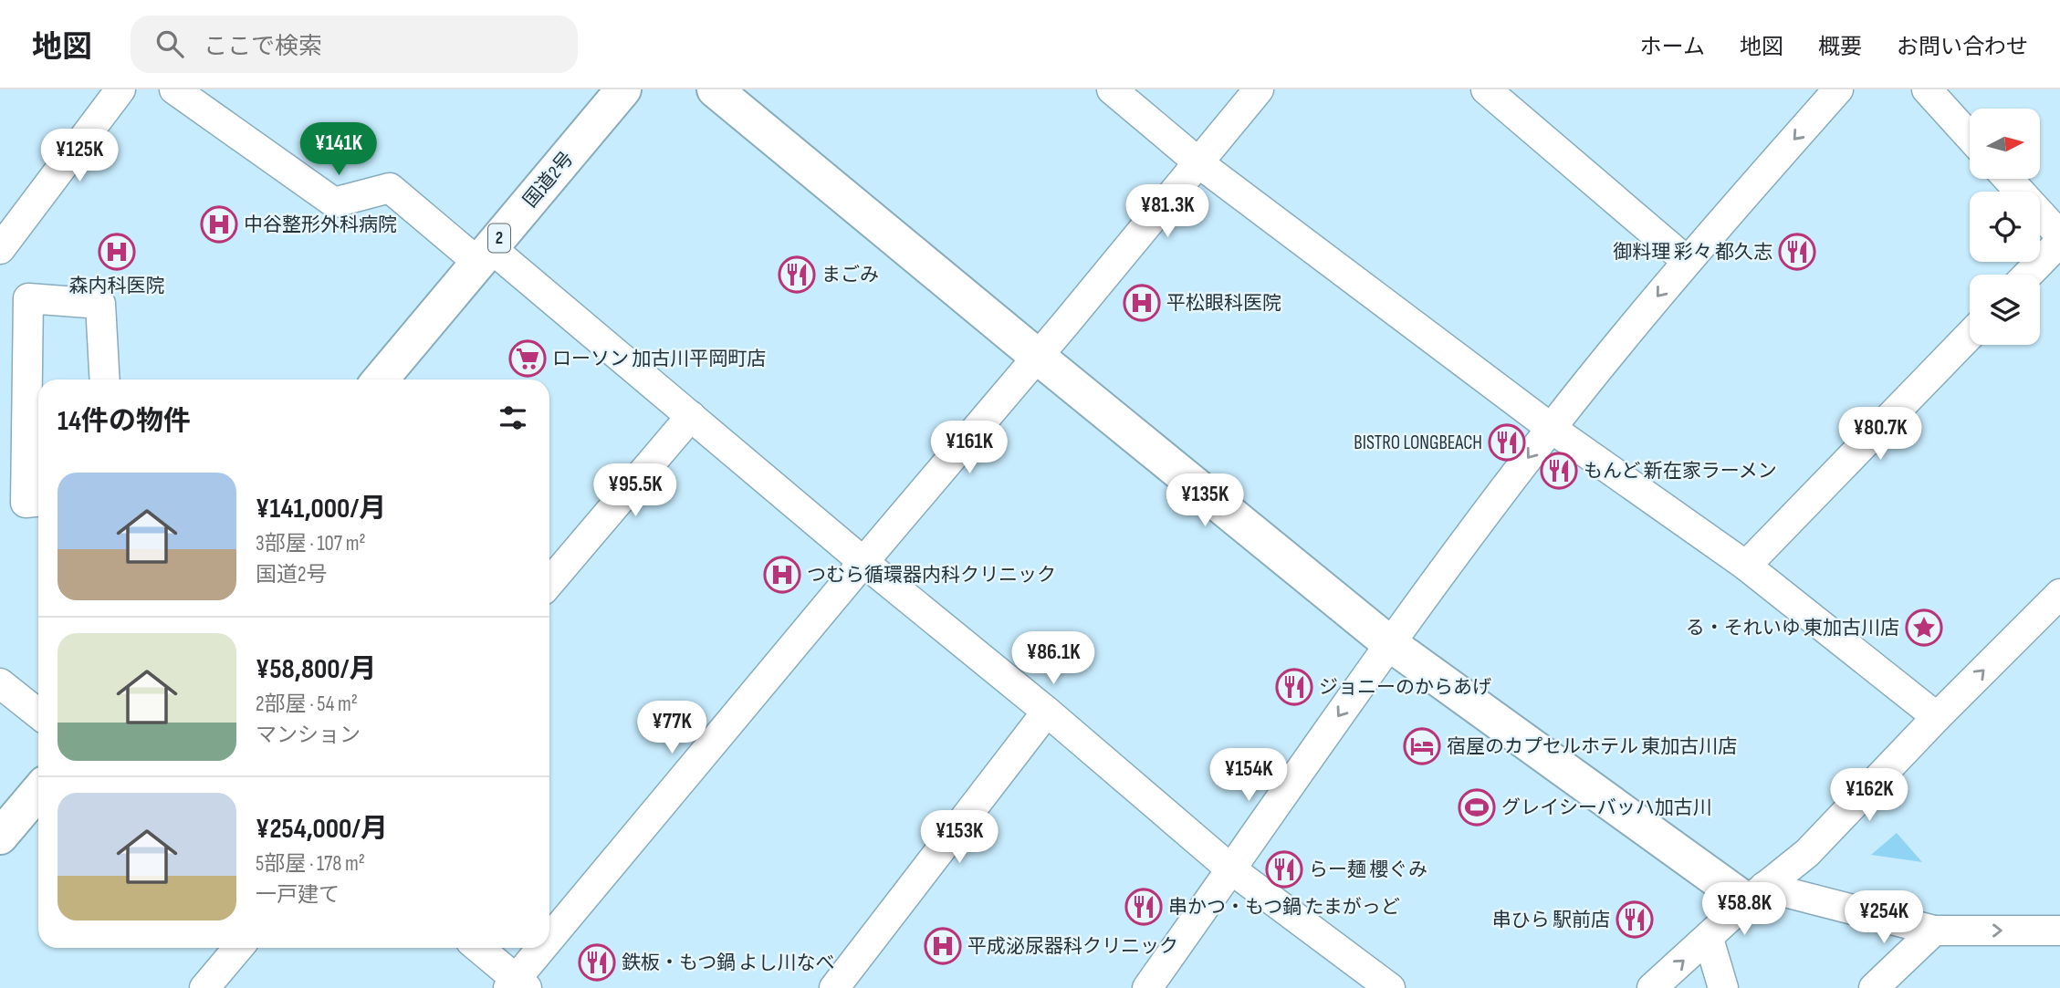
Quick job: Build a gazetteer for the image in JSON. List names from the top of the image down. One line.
{"streets":{"main road":["国道2号","2"]},"places":{"hospital":["中谷整形外科病院","森内科医院","平松眼科医院","つむら循環器内科クリニック","平成泌尿器科クリニック"],"restaurant":["御料理 彩々 都久志","まごみ","BISTRO LONGBEACH","もんど 新在家ラーメン","ジョニーのからあげ","らー麺 櫻ぐみ","串かつ・もつ鍋 たまがっど","串ひら 駅前店","鉄板・もつ鍋 よし川なべ"],"supermarket":["ローソン 加古川平岡町店"],"place":["る・それいゆ 東加古川店"],"hotel":["宿屋のカプセルホテル 東加古川店"],"sports":["グレイシーバッハ加古川"]},"north":"right","page":{"header":"地図","search":"ここで検索","nav":["ホーム","地図","概要","お問い合わせ"],"price":["¥141K","¥125K","¥81.3K","¥80.7K","¥161K","¥95.5K","¥135K","¥86.1K","¥77K","¥154K","¥162K","¥153K","¥58.8K","¥254K"],"heading":"14件の物件","list":[{"name":"¥141,000/月","note":"3部屋 · 107 m² · 国道2号"},{"name":"¥58,800/月","note":"2部屋 · 54 m² · マンション"},{"name":"¥254,000/月","note":"5部屋 · 178 m² · 一戸建て"}]}}
